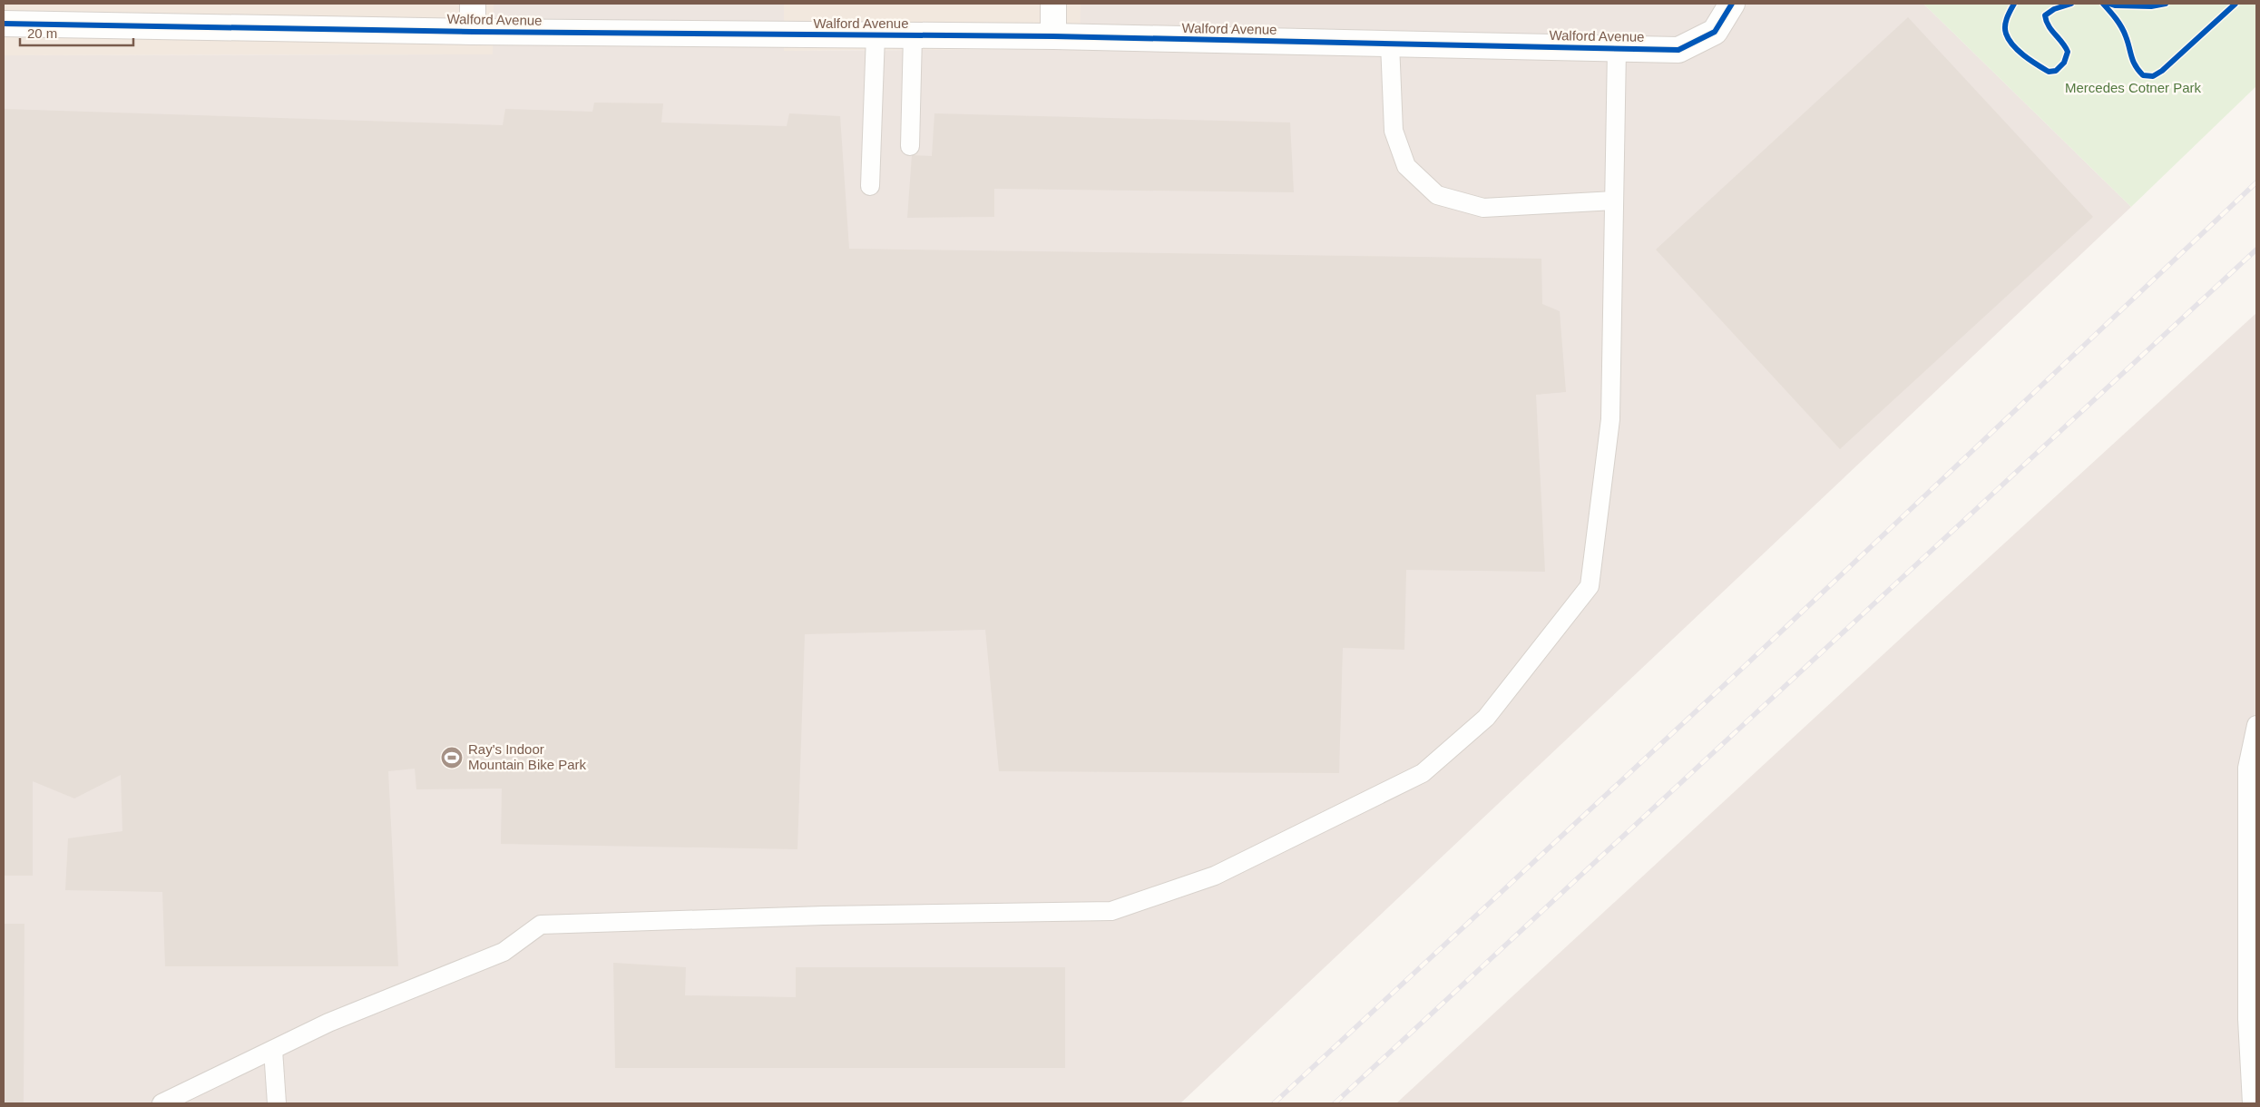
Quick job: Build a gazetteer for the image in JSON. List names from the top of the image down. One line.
{"streets":{"street":["Walford Avenue"]},"parks":["Mercedes Cotner Park"],"places":{"sports":["Ray's Indoor Mountain Bike Park"]},"scale_bar":"20 m"}
